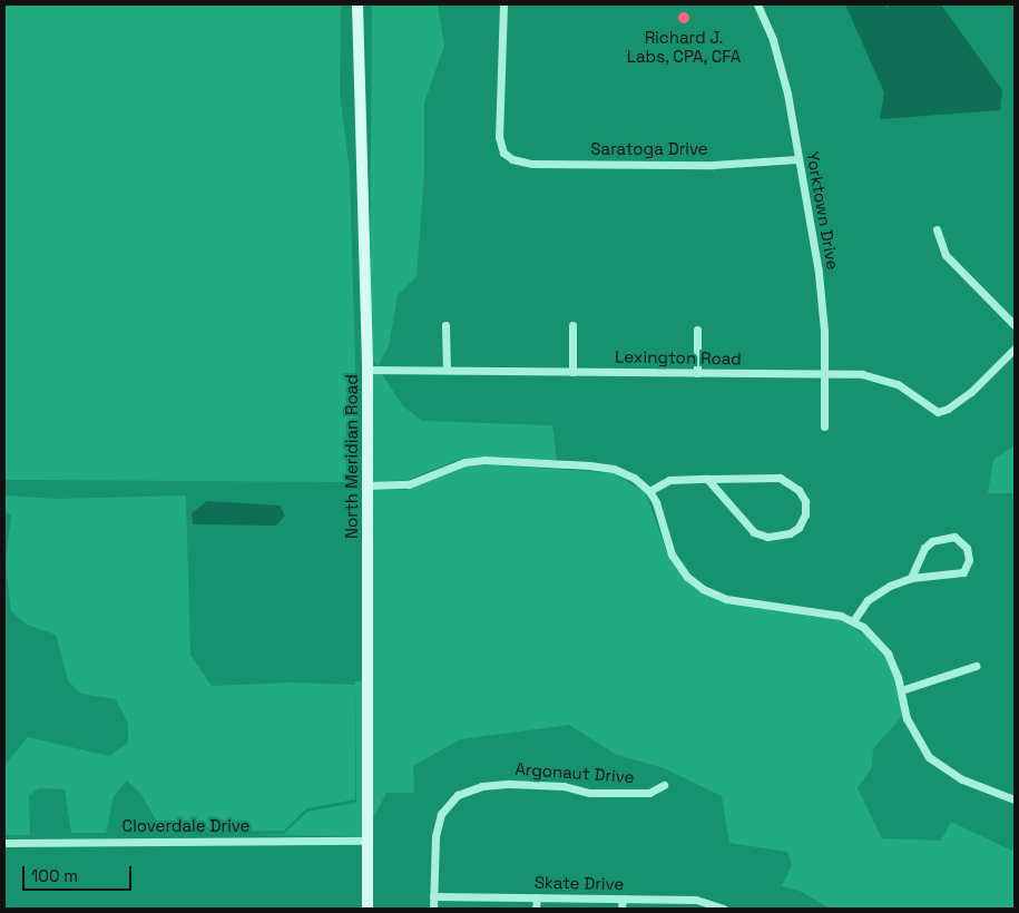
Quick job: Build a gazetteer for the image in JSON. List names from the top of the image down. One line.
{"streets":{"main road":["North Meridian Road"],"street":["Saratoga Drive","Yorktown Drive","Lexington Road","Argonaut Drive","Cloverdale Drive","Skate Drive"]},"crossings":[["Saratoga Drive","Yorktown Drive"],["Yorktown Drive","Lexington Road"],["Lexington Road","North Meridian Road"],["North Meridian Road","Cloverdale Drive"],["Argonaut Drive","Skate Drive"]],"places":["Richard J. Labs, CPA, CFA"],"scale_bar":"100 m"}
